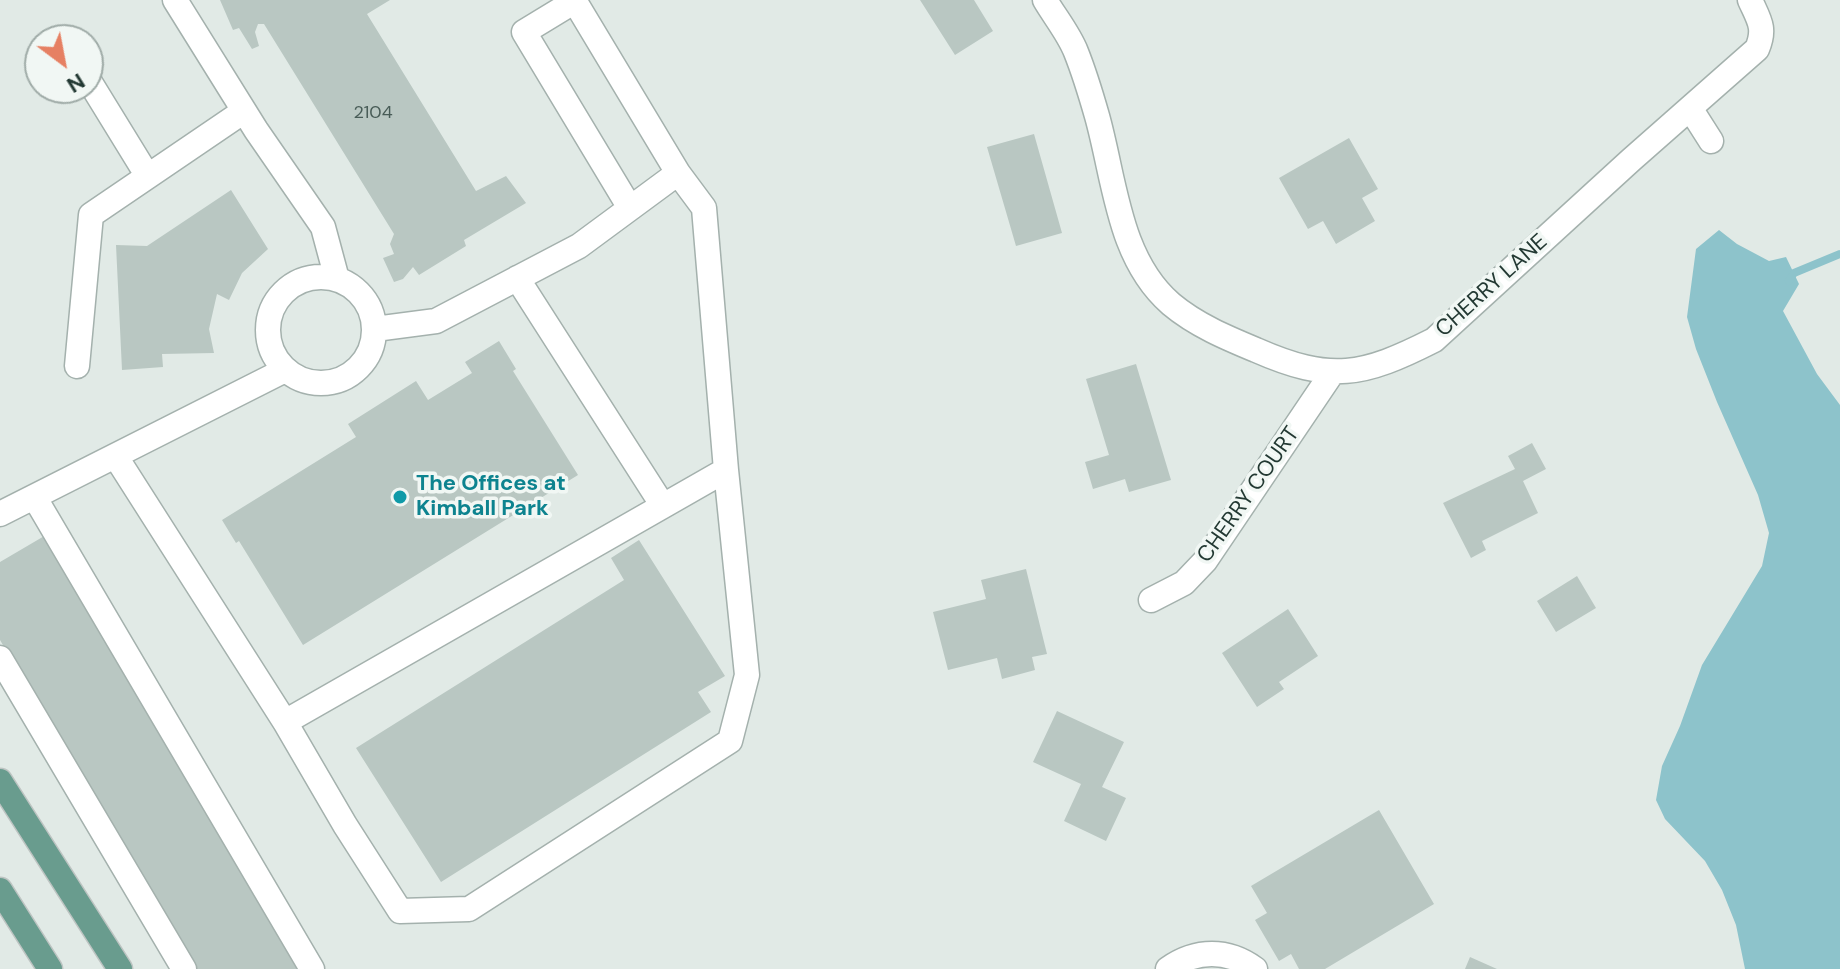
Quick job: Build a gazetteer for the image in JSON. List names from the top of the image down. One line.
{"streets":{"street":["CHERRY LANE","CHERRY COURT"]},"crossings":[["CHERRY LANE","CHERRY COURT"]],"places":["The Offices at Kimball Park"],"house_numbers":["2104"],"north":"bottom right"}
